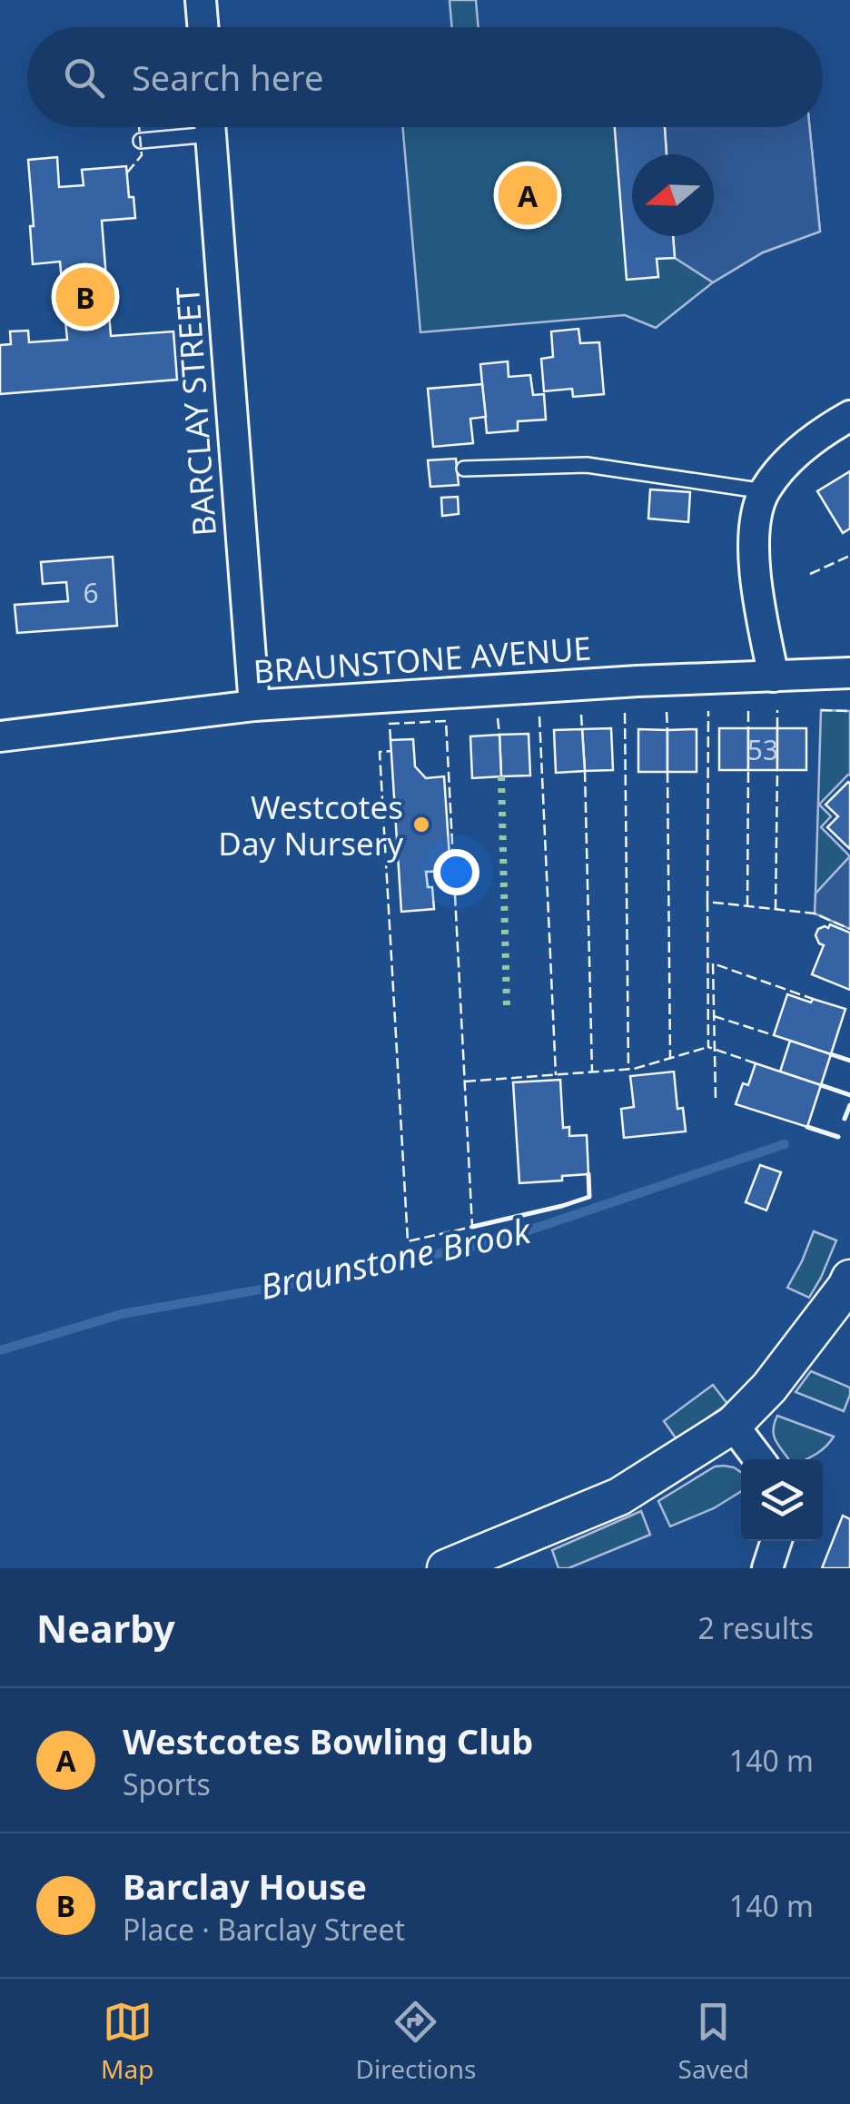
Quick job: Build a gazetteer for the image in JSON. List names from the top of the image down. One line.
{"streets":{"street":["BARCLAY STREET","BRAUNSTONE AVENUE"]},"crossings":[["BARCLAY STREET","BRAUNSTONE AVENUE"]],"water":["Braunstone Brook"],"places":["Westcotes Day Nursery"],"house_numbers":["6","53"],"north":"left","page":{"search":"Search here","pins":["A","B"],"heading":["Nearby","2 results"],"list":[{"mark":"A","name":"Westcotes Bowling Club","note":"Sports","value":"140 m"},{"mark":"B","name":"Barclay House","note":"Place · Barclay Street","value":"140 m"}],"nav":["Map","Directions","Saved"]}}
